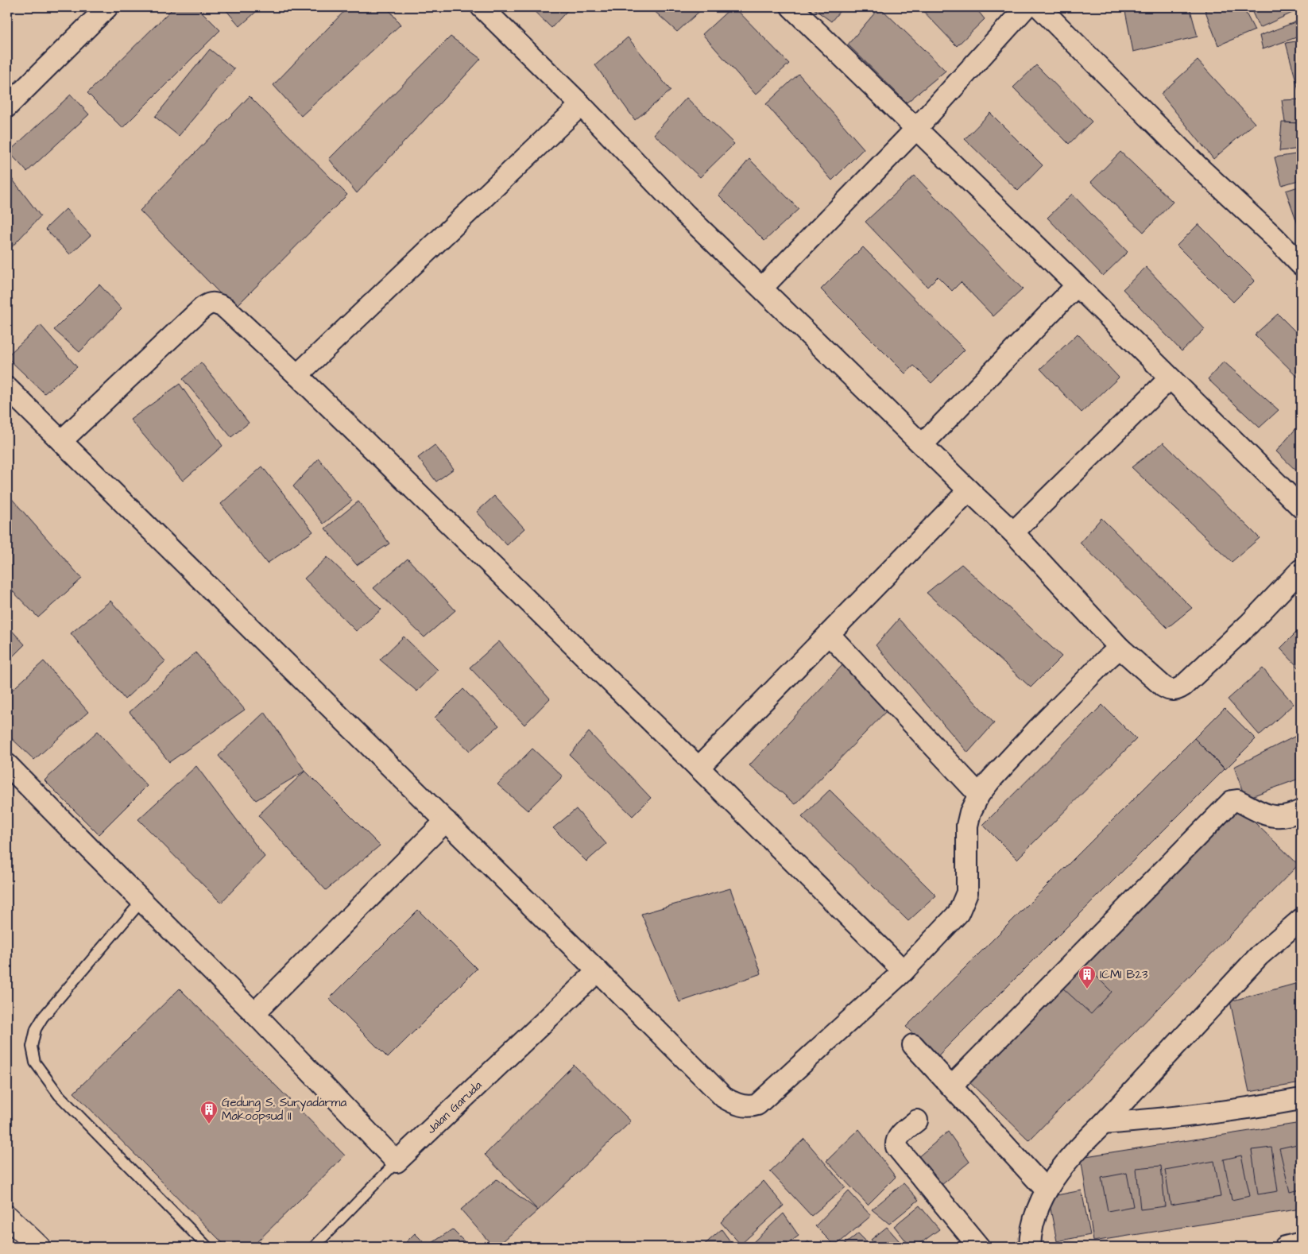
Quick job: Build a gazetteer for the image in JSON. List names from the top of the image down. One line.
{"streets":{"street":["Jalan Garuda"]},"places":{"building":["ICMI B23","Gedung S. Suryadarma Makoopsud II"]}}
